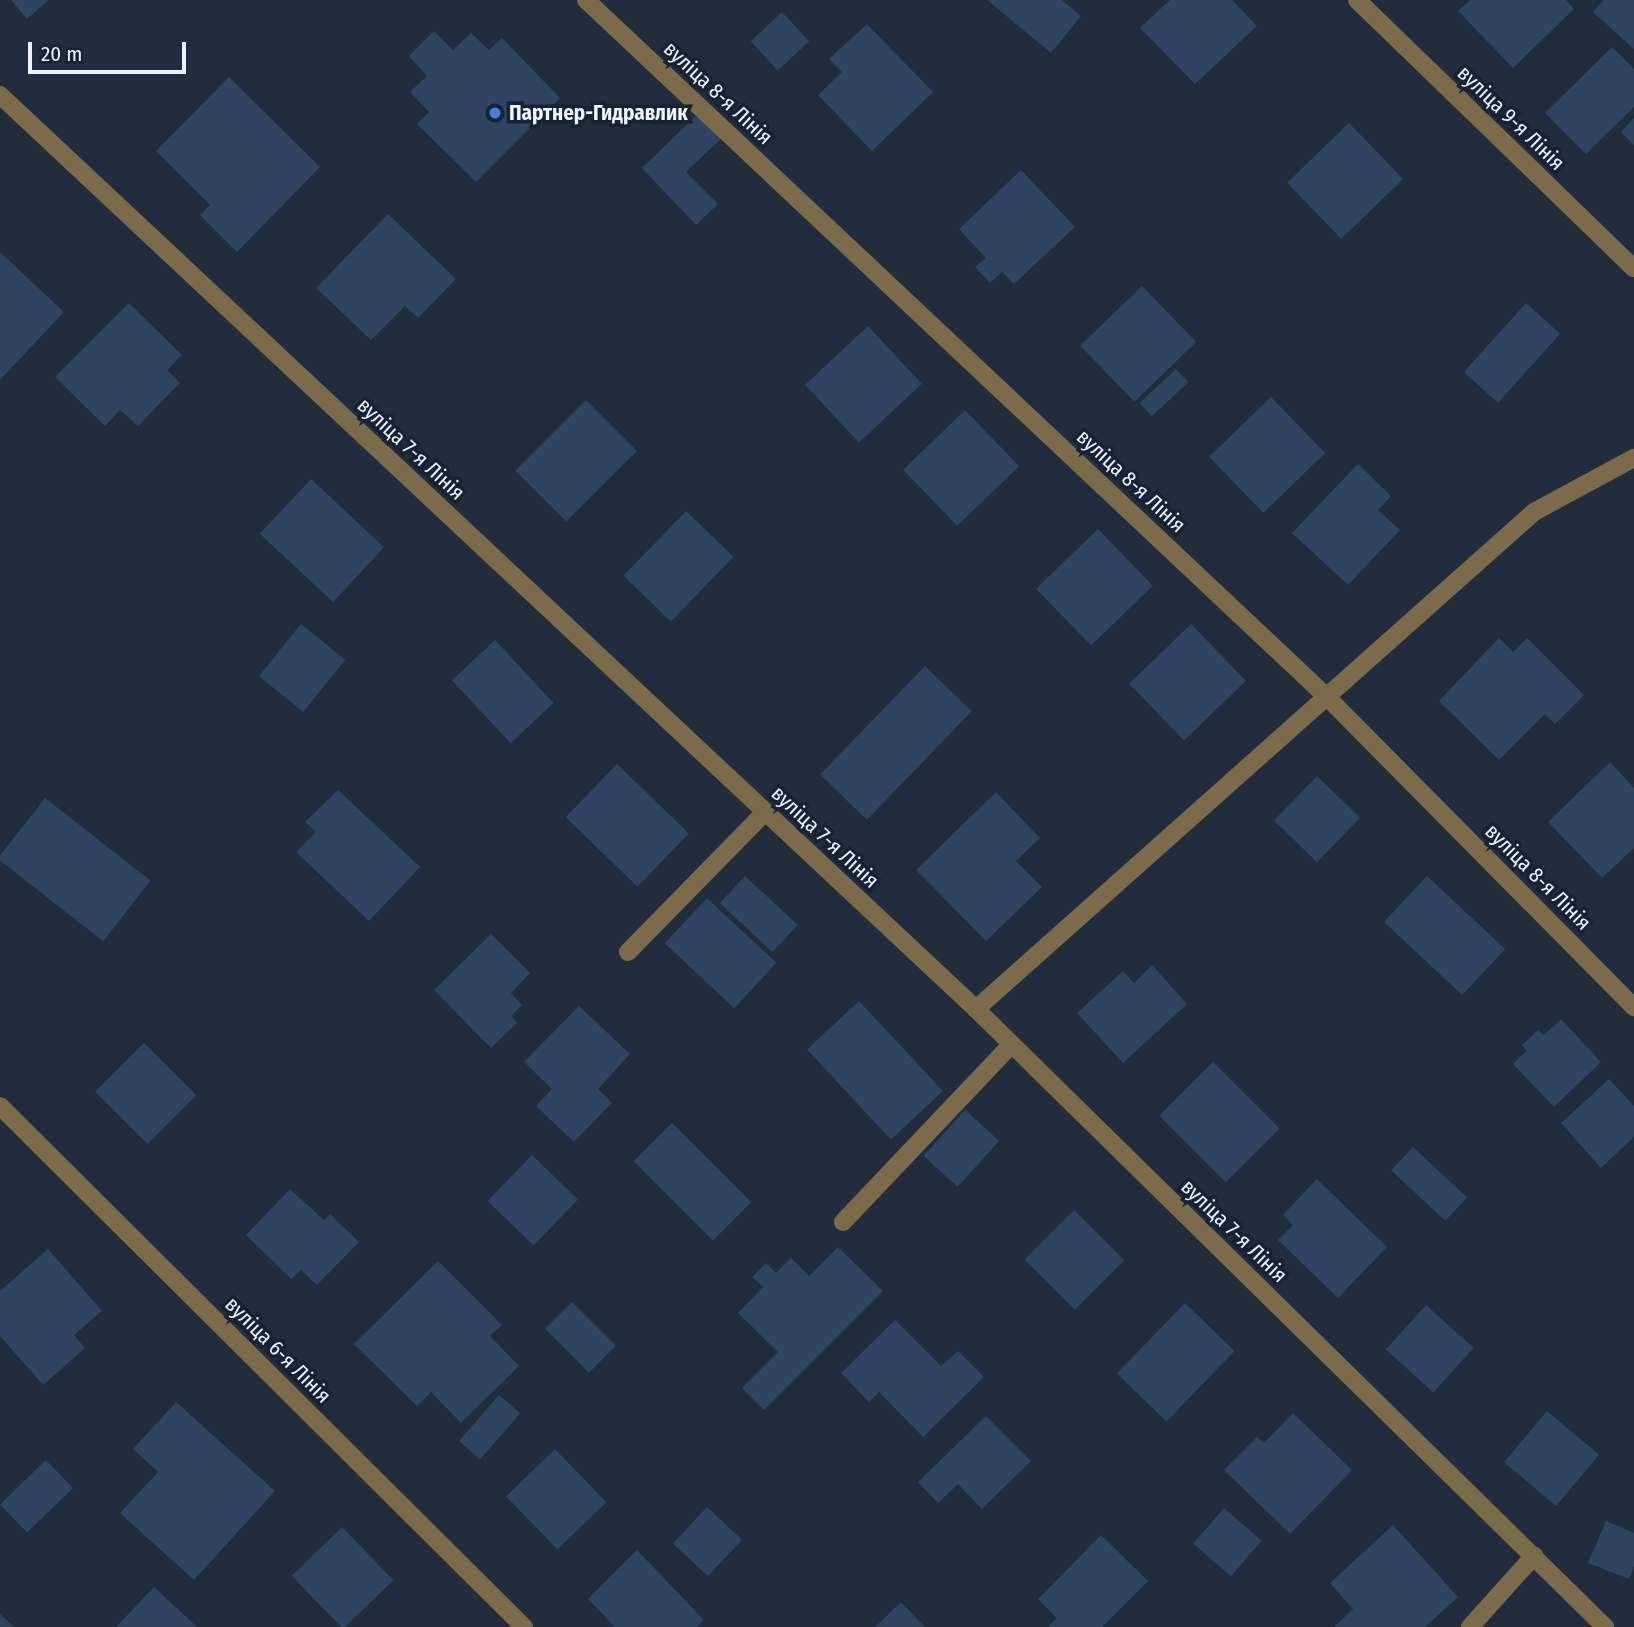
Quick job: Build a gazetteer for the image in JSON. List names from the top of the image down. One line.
{"streets":{"street":["вуліца 8-я Лінія","вуліца 9-я Лінія","вуліца 7-я Лінія","вуліца 6-я Лінія"]},"places":["Партнер-Гидравлик"],"scale_bar":"20 m"}
